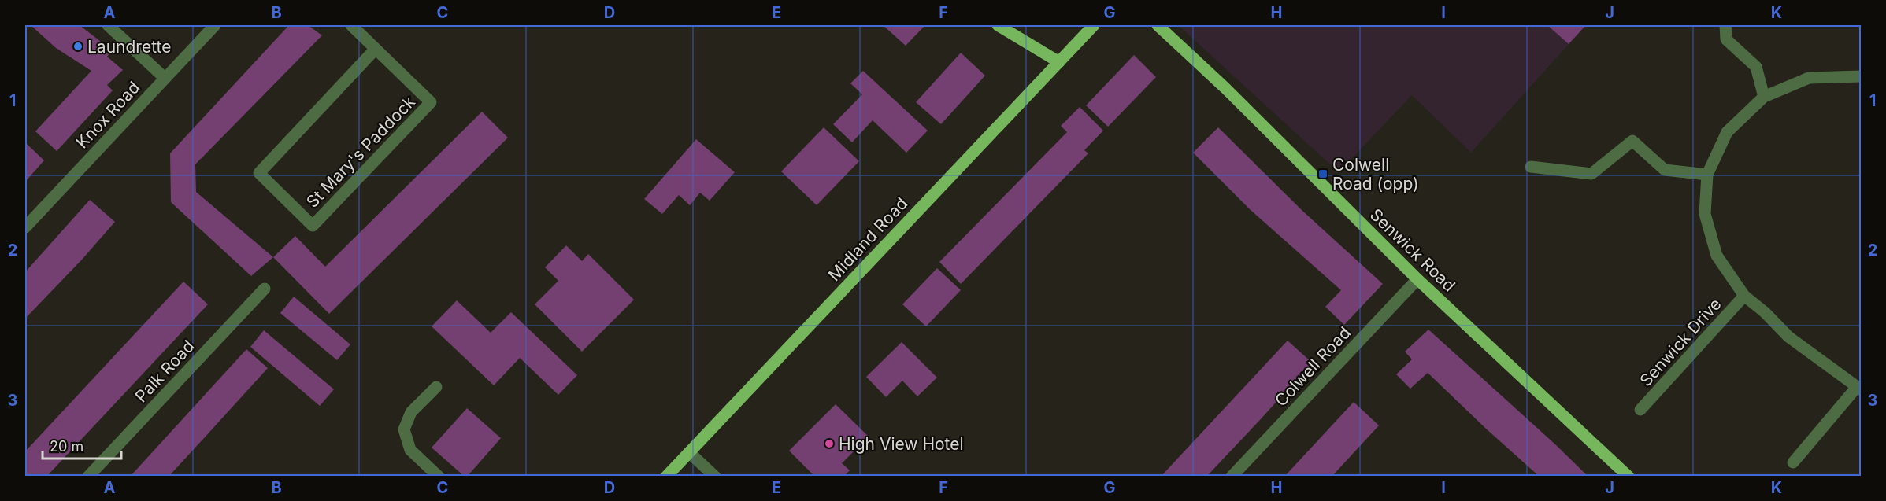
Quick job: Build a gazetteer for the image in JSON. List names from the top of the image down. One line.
{"streets":{"main road":["Midland Road","Senwick Road"],"street":["Knox Road","St Mary's Paddock","Senwick Drive","Colwell Road","Palk Road"]},"crossings":[["Senwick Road","Colwell Road"]],"places":{"other":["Laundrette","High View Hotel"],"transit":["Colwell Road (opp)"]},"scale_bar":"20 m","grid":{"columns":["A","B","C","D","E","F","G","H","I","J","K"],"rows":["1","2","3"]}}
